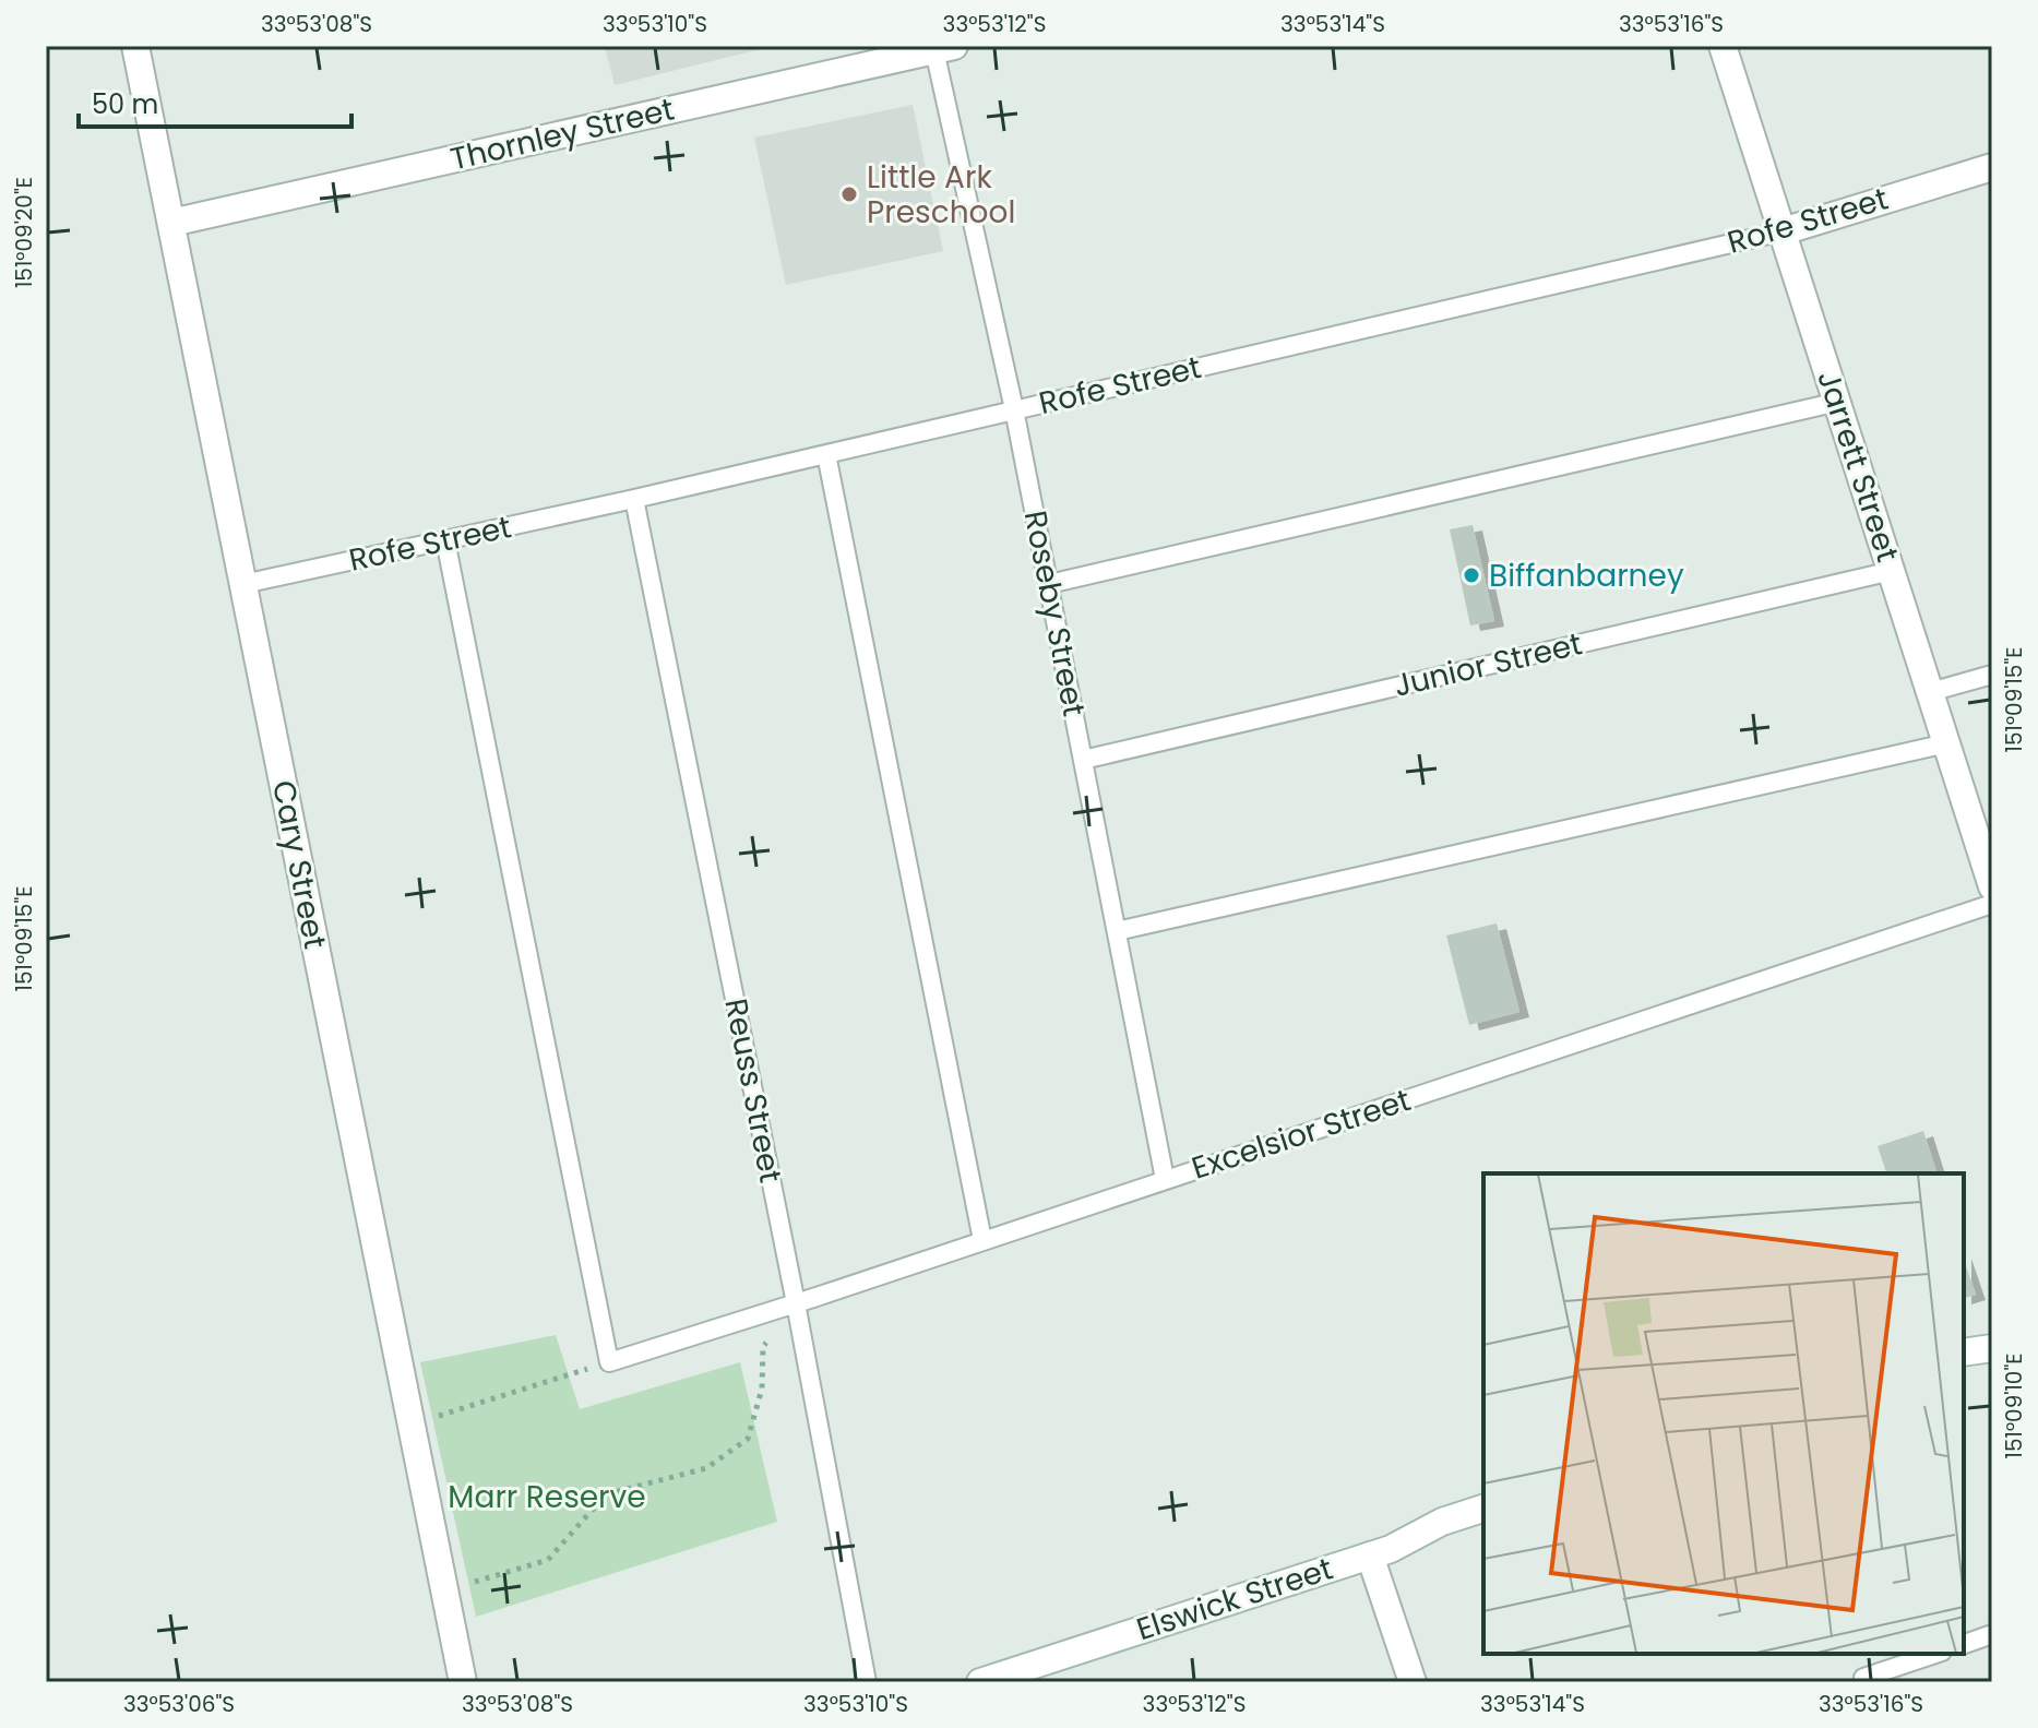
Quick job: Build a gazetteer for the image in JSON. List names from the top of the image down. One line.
{"streets":{"street":["Thornley Street","Rofe Street","Jarrett Street","Cary Street","Elswick Street"],"lane":["Roseby Street","Junior Street","Reuss Street","Excelsior Street"]},"crossings":[["Thornley Street","Roseby Street"],["Thornley Street","Cary Street"],["Rofe Street","Jarrett Street"],["Rofe Street","Roseby Street"],["Rofe Street","Cary Street"],["Rofe Street","Reuss Street"],["Jarrett Street","Junior Street"],["Roseby Street","Junior Street"],["Roseby Street","Excelsior Street"],["Reuss Street","Excelsior Street"]],"parks":["Marr Reserve"],"places":["Little Ark Preschool","Biffanbarney"],"scale_bar":"50 m","coordinates":["33°53'08\"S","33°53'10\"S","33°53'12\"S","33°53'14\"S","33°53'16\"S","151°09'20\"E","151°09'15\"E","151°09'10\"E","33°53'06\"S"]}
